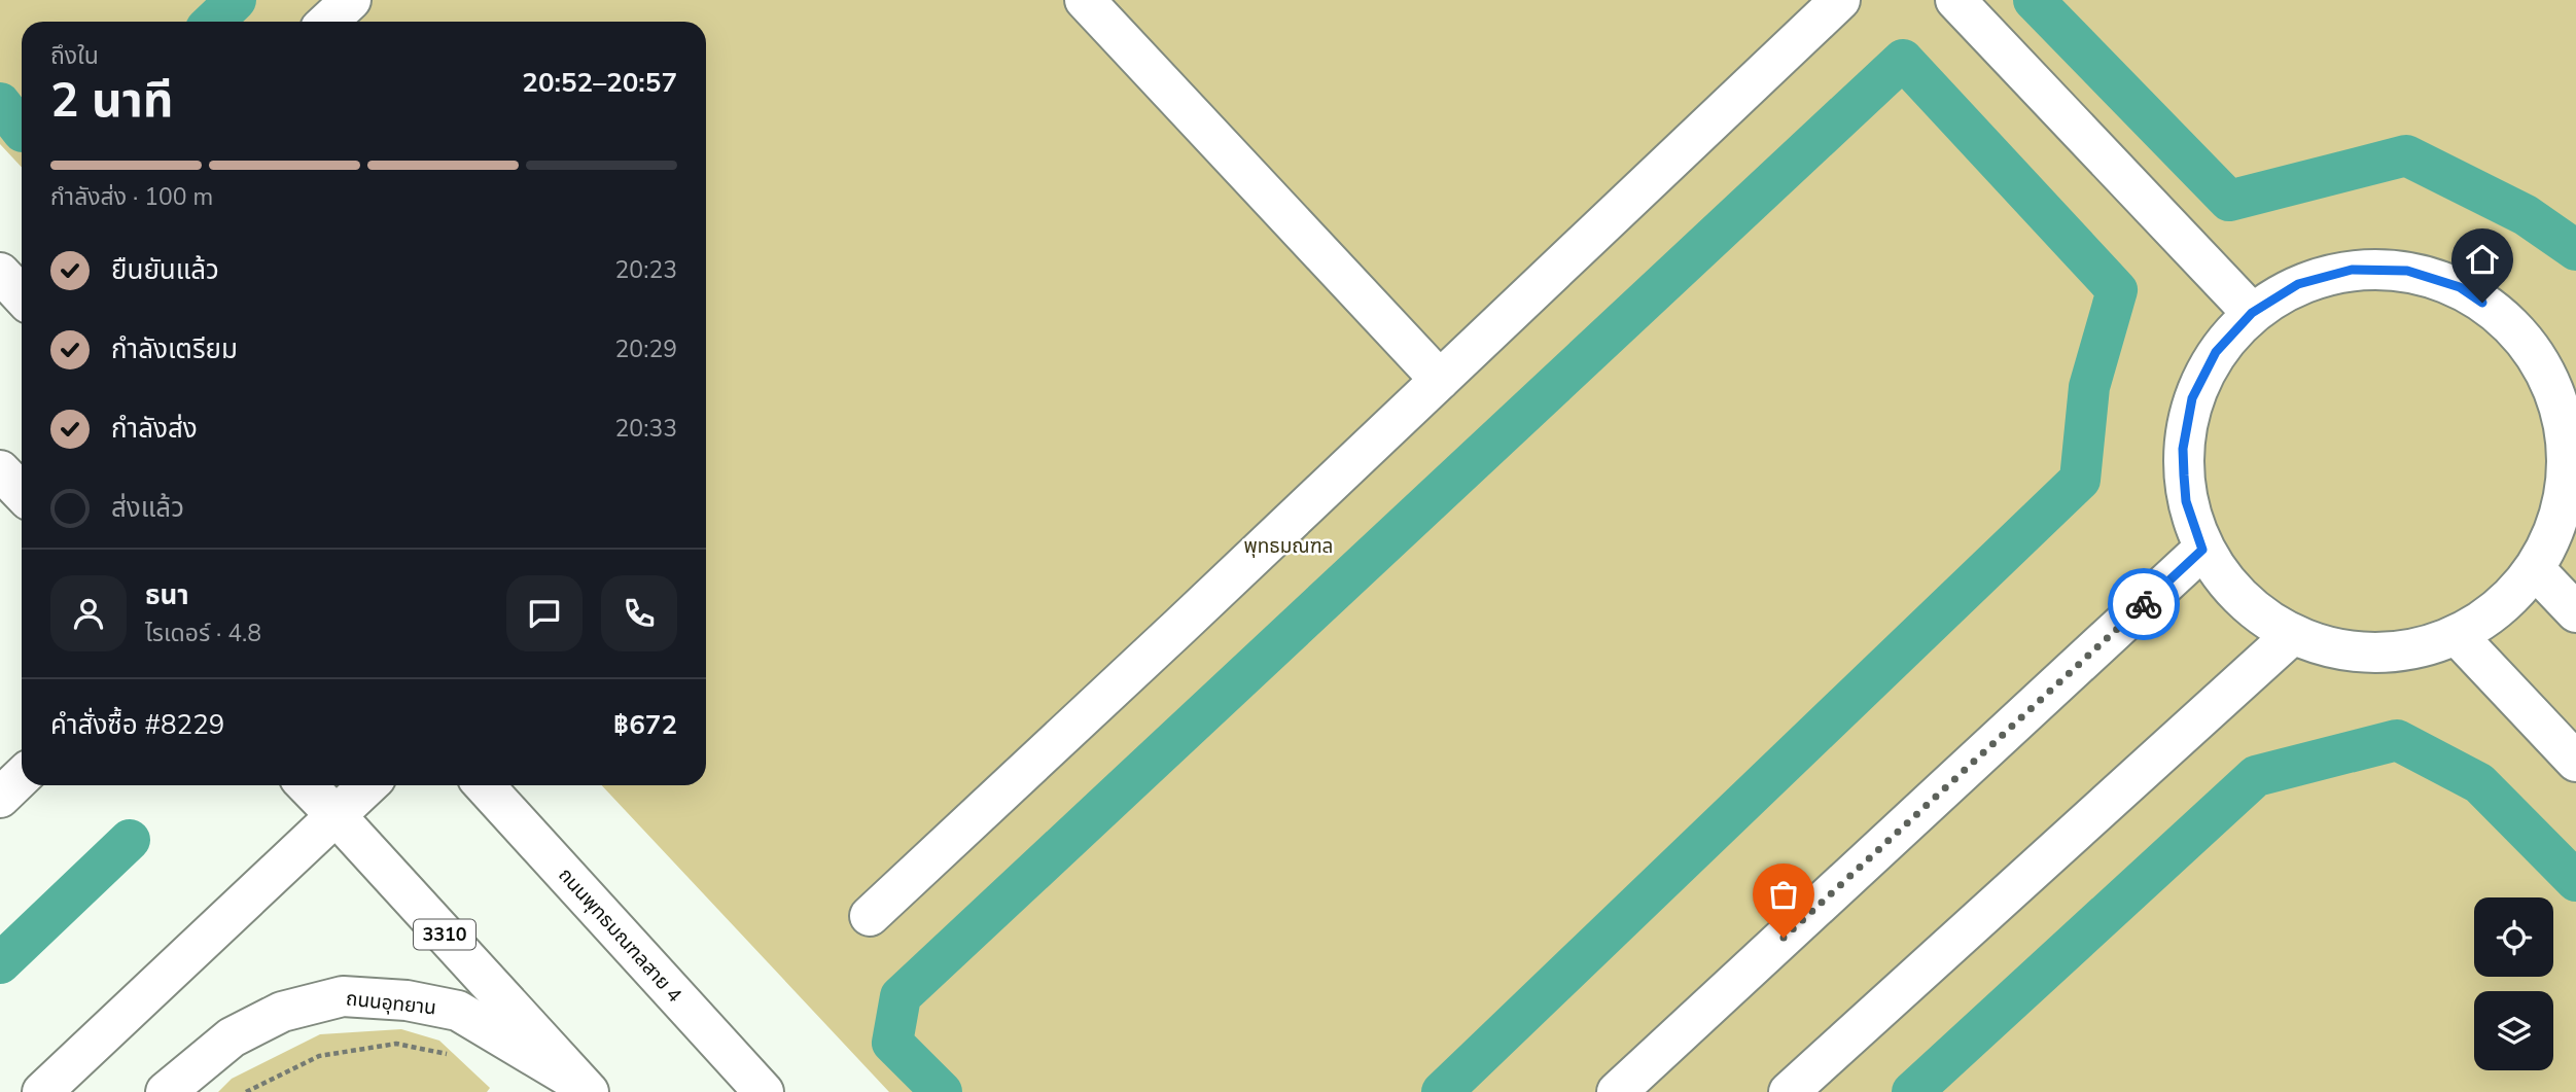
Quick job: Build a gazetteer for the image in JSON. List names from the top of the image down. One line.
{"streets":{"main road":["3310","ถนนพุทธมณฑลสาย 4","ถนนอุทยาน"]},"crossings":[["3310","ถนนอุทยาน"]],"parks":["พุทธมณฑล"],"page":{"heading":["2 นาที","ถึงใน","20:52–20:57"],"panel":["ธนา","ไรเดอร์ · 4.8","คำสั่งซื้อ #8229","฿672"],"bar":"กำลังส่ง · 100 m","list":[["ยืนยันแล้ว","20:23"],["กำลังเตรียม","20:29"],["กำลังส่ง","20:33"],"ส่งแล้ว"]}}
